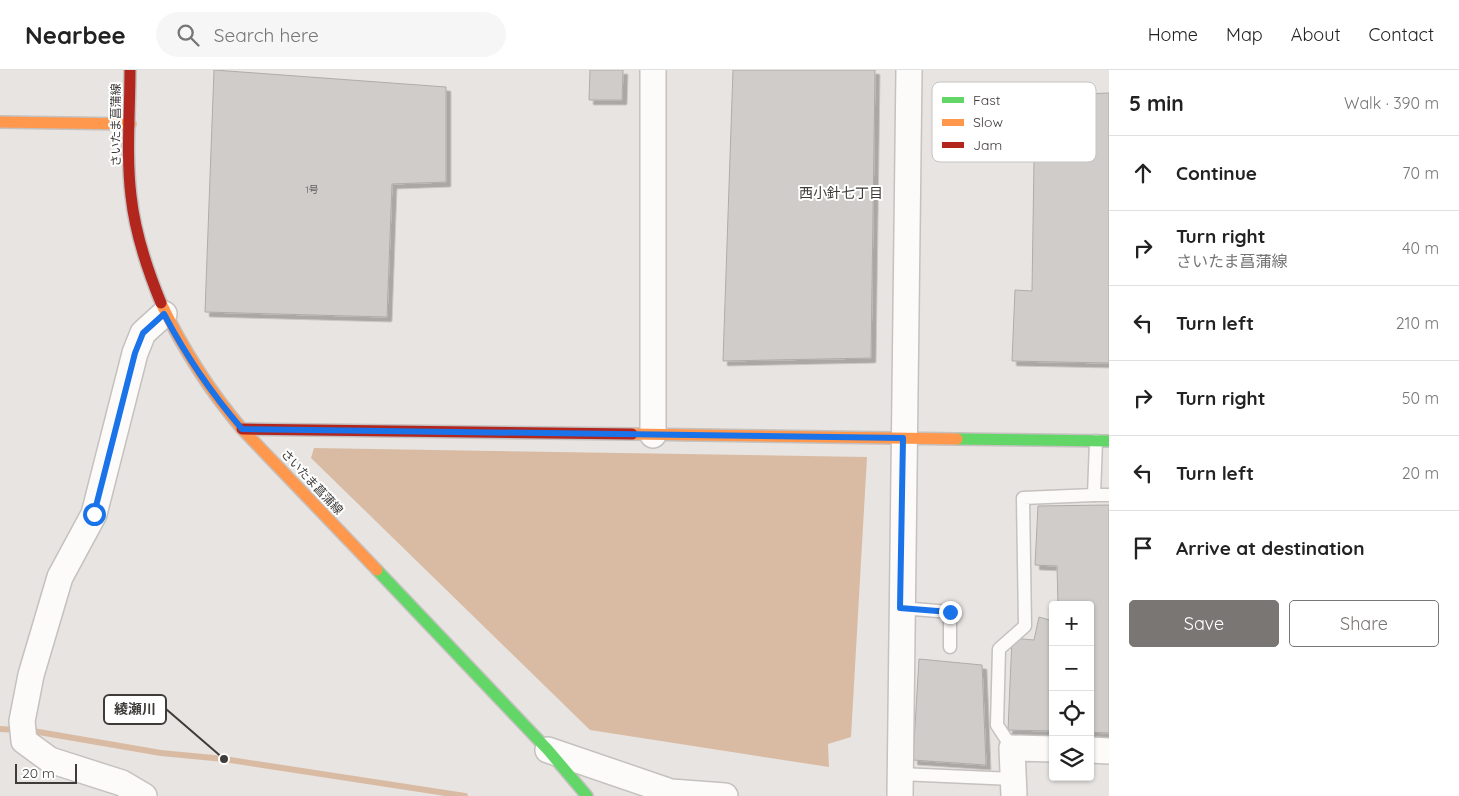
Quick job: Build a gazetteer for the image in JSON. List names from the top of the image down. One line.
{"streets":{"street":["さいたま菖蒲線"]},"districts":["西小針七丁目"],"places":["綾瀬川"],"house_numbers":["1号"],"legend":["Fast","Slow","Jam"],"scale_bar":"20 m","page":{"header":"Nearbee","search":"Search here","nav":["Home","Map","About","Contact"],"heading":["5 min","Walk · 390 m"],"list":[["Continue","70 m"],["Turn right","さいたま菖蒲線","40 m"],["Turn left","210 m"],["Turn right","50 m"],["Turn left","20 m"],"Arrive at destination"],"buttons":["Save","Share"],"map_buttons":["+","−"],"scale":"20 m"}}
